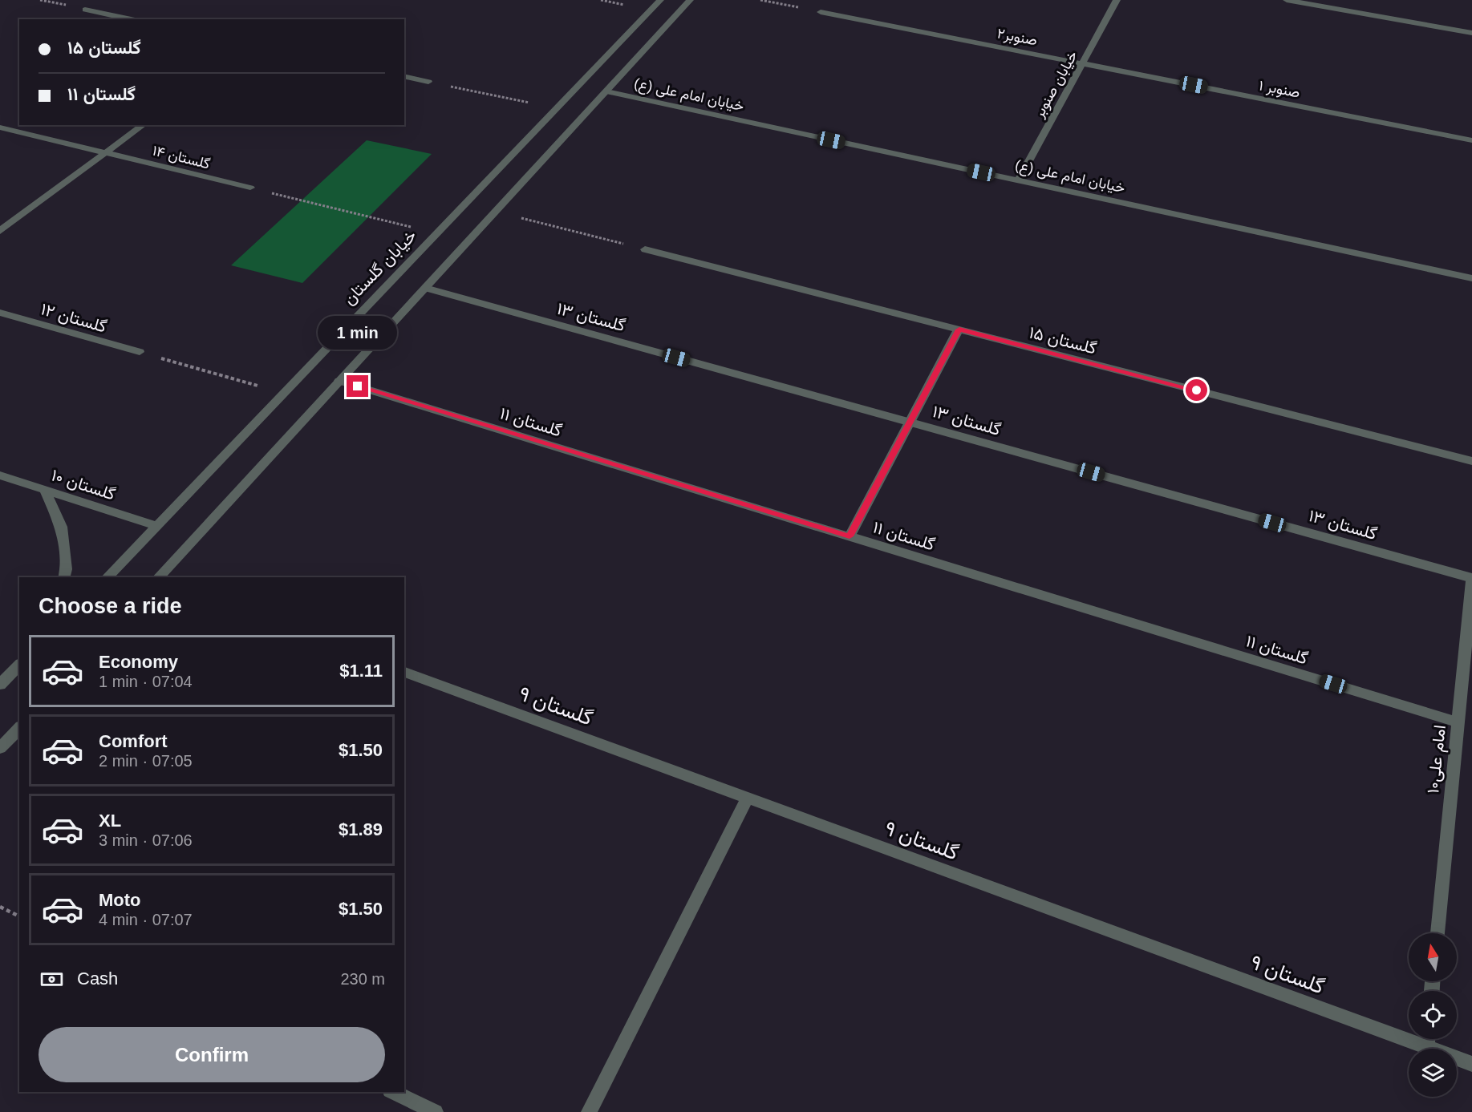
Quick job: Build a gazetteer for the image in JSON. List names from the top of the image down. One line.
{"streets":{"street":["صنوبر۲","خیابان صنوبر","صنوبر ۱","خیابان امام علی (ع)","گلستان ۱۴","خیابان گلستان","گلستان ۱۳","گلستان ۱۲","گلستان ۱۵","گلستان ۱۱","گلستان ۱۰","گلستان ۹","امام علی۱۰"]},"crossings":[["صنوبر۲","خیابان صنوبر"],["صنوبر۲","صنوبر ۱"],["خیابان صنوبر","صنوبر ۱"],["خیابان صنوبر","خیابان امام علی (ع)"],["خیابان گلستان","گلستان ۱۰"],["گلستان ۱۳","امام علی۱۰"],["گلستان ۱۱","امام علی۱۰"]],"north":"top","page":{"banner":["گلستان ۱۵","گلستان ۱۱"],"bubble":"1 min","heading":"Choose a ride","list":[{"name":"Economy","note":"1 min · 07:04","value":"$1.11"},{"name":"Comfort","note":"2 min · 07:05","value":"$1.50"},{"name":"XL","note":"3 min · 07:06","value":"$1.89"},{"name":"Moto","note":"4 min · 07:07","value":"$1.50"}],"pay":["Cash","230 m"],"buttons":"Confirm"}}
